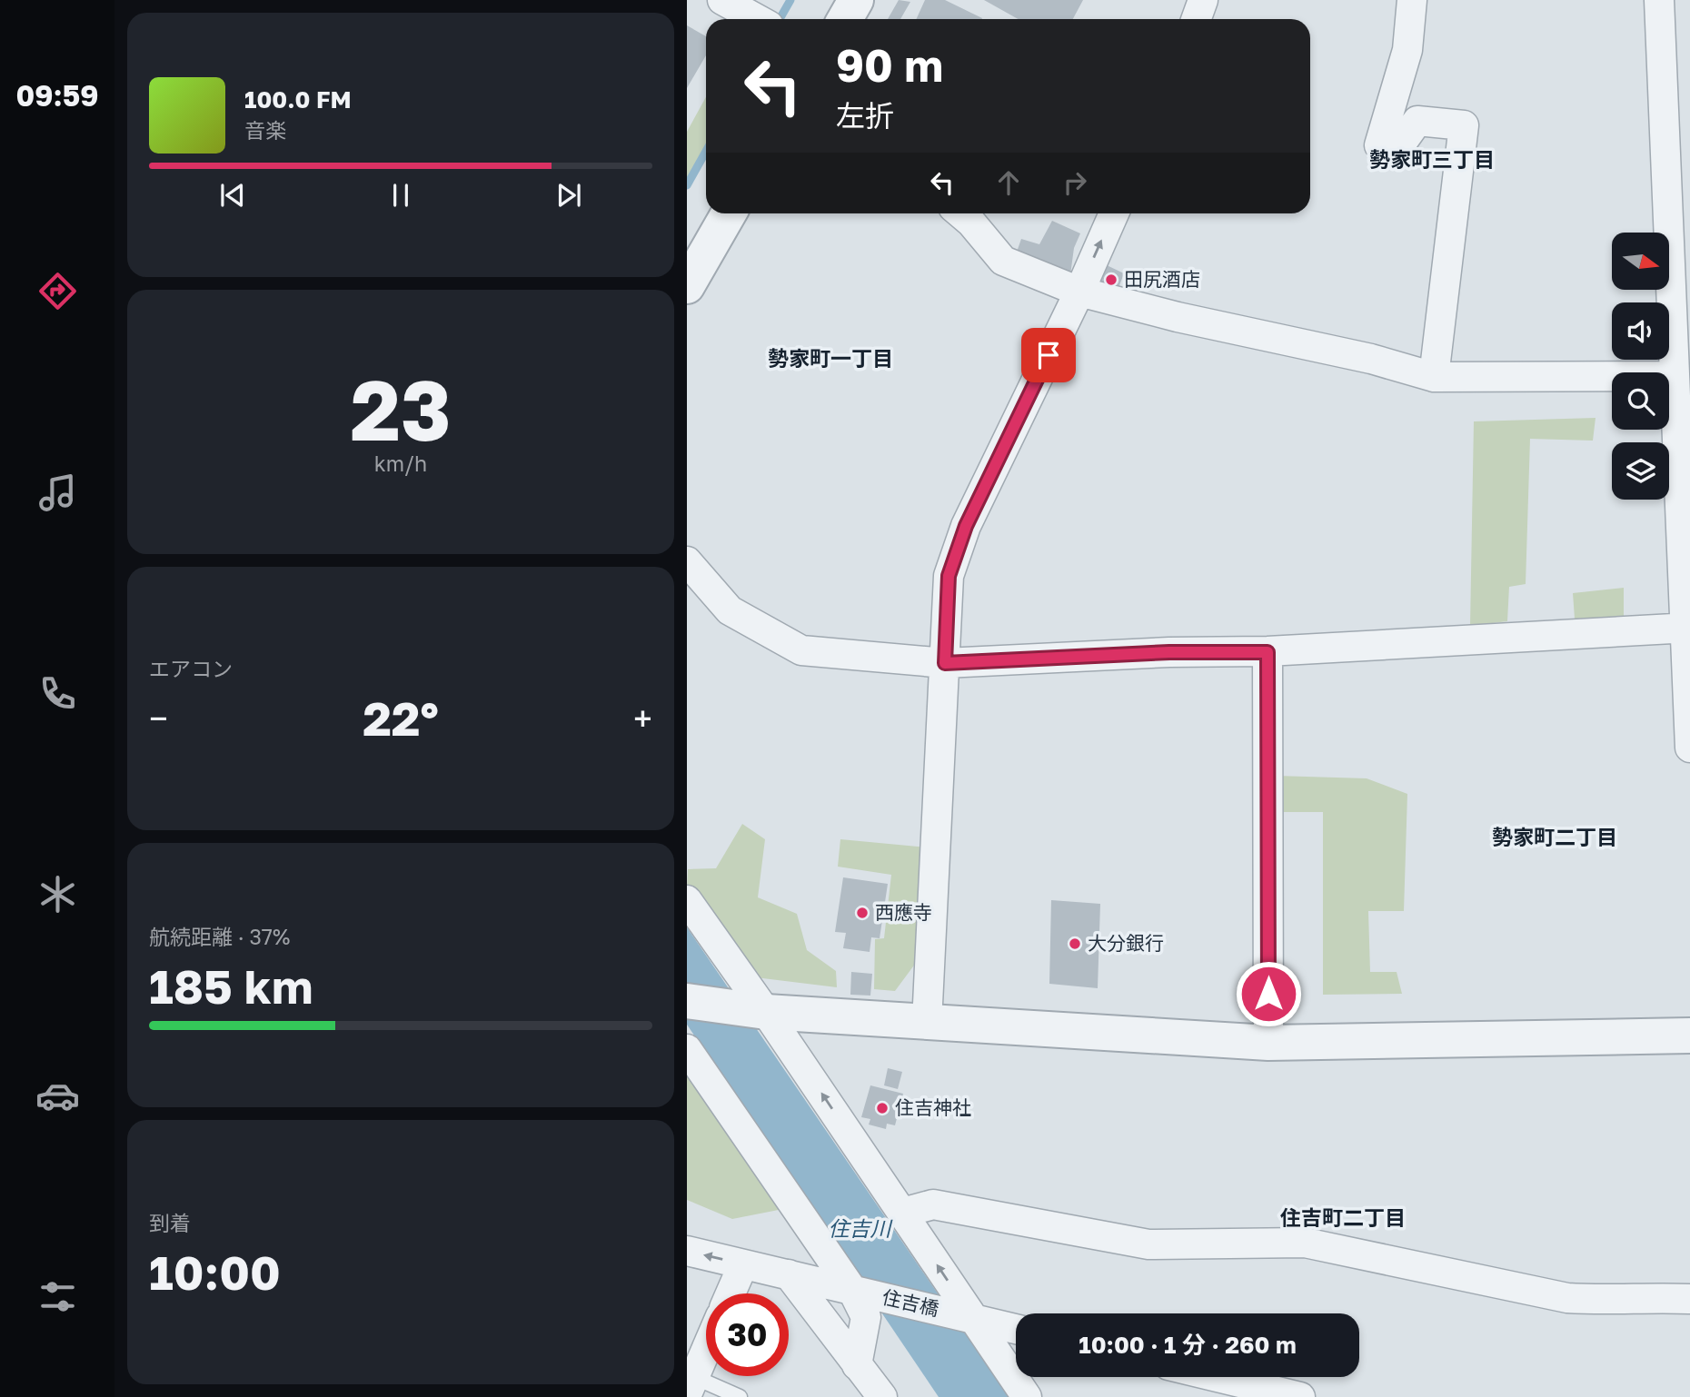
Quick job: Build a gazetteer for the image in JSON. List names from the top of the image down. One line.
{"streets":{"street":["住吉橋"]},"districts":["勢家町三丁目","勢家町一丁目","勢家町二丁目","住吉町二丁目"],"water":["住吉川"],"places":["田尻酒店","西應寺","大分銀行","住吉神社"],"north":"right","page":{"tabs":"09:59","turn":["90 m","左折"],"song":["100.0 FM","音楽"],"tile":[["23","km/h"],"エアコン",["航続距離 · 37%","185 km"],["到着","10:00"]],"heat":["−","22°","+"],"limit":"30","trip":"10:00 · 1 分 · 260 m"}}
